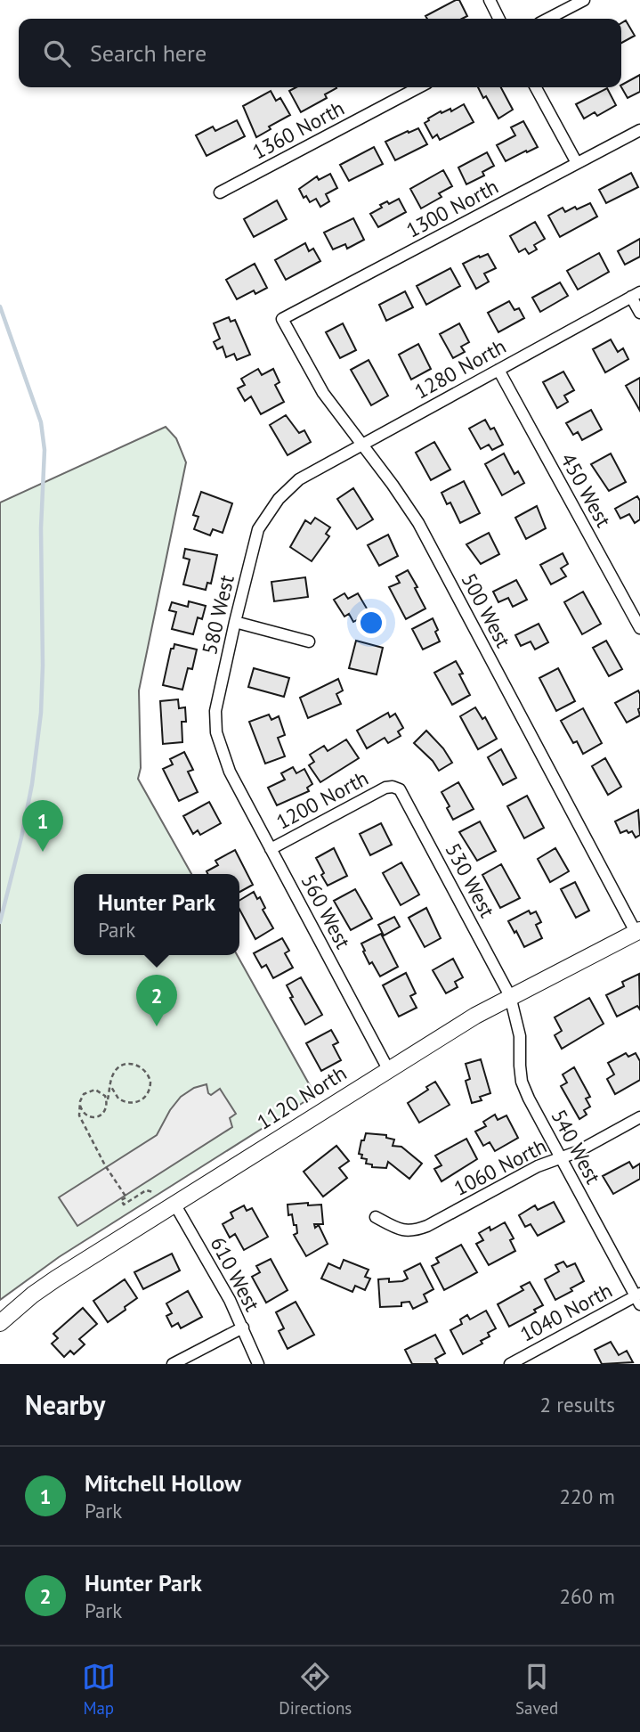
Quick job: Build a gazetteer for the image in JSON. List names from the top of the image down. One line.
{"streets":{"street":["1360 North","1300 North","1280 North","450 West","500 West","580 West","1200 North","530 West","560 West","1120 North","540 West","1060 North","610 West","1040 North"]},"crossings":[["1300 North","500 West"],["1280 North","450 West"],["1280 North","500 West"],["1280 North","580 West"],["500 West","1120 North"],["580 West","560 West"],["1200 North","530 West"],["1200 North","560 West"],["530 West","1120 North"],["530 West","540 West"],["560 West","1120 North"],["1120 North","540 West"],["1120 North","610 West"],["540 West","1060 North"],["540 West","1040 North"]],"page":{"search":"Search here","pins":["1","2"],"popup":["Hunter Park","Park"],"heading":["Nearby","2 results"],"list":[{"mark":"1","name":"Mitchell Hollow","note":"Park","value":"220 m"},{"mark":"2","name":"Hunter Park","note":"Park","value":"260 m"}],"nav":["Map","Directions","Saved"]}}
